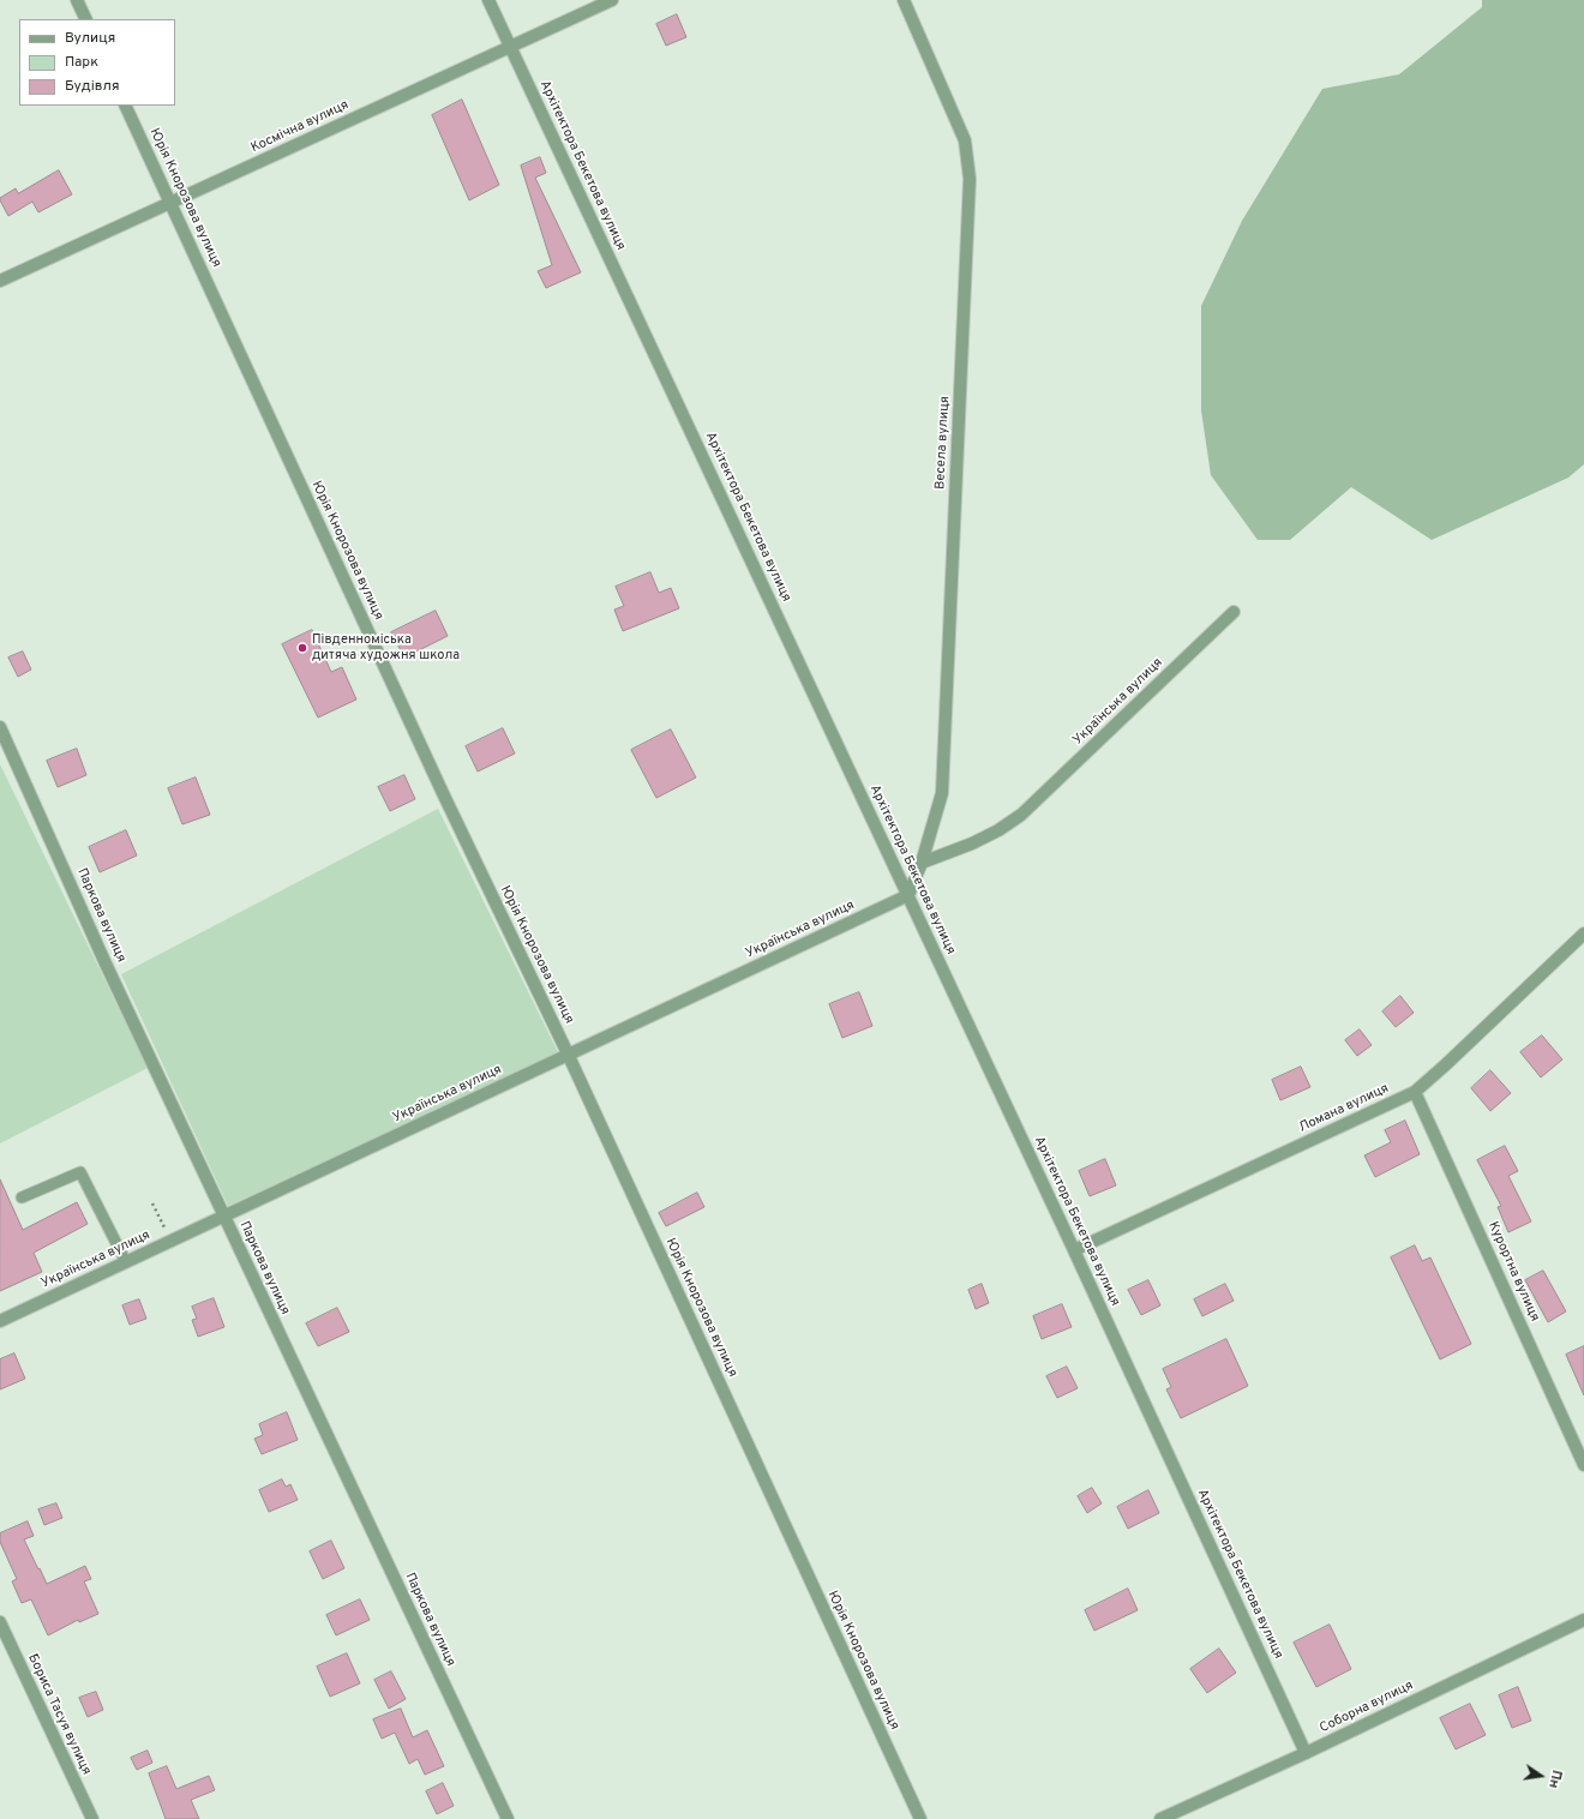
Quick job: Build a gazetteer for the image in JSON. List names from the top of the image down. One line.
{"streets":{"street":["Космічна вулиця","Архітектора Бекетова вулиця","Юрія Кнорозова вулиця","Весела вулиця","Українська вулиця","Паркова вулиця","Ломана вулиця","Курортна вулиця","Соборна вулиця","Бориса Тасуя вулиця"]},"crossings":[["Космічна вулиця","Архітектора Бекетова вулиця"],["Космічна вулиця","Юрія Кнорозова вулиця"],["Архітектора Бекетова вулиця","Весела вулиця"],["Архітектора Бекетова вулиця","Українська вулиця"],["Архітектора Бекетова вулиця","Ломана вулиця"],["Архітектора Бекетова вулиця","Соборна вулиця"],["Юрія Кнорозова вулиця","Українська вулиця"],["Весела вулиця","Українська вулиця"],["Українська вулиця","Паркова вулиця"],["Ломана вулиця","Курортна вулиця"]],"places":["Південноміська дитяча художня школа"],"legend":["Вулиця","Парк","Будівля"],"north":"right"}
